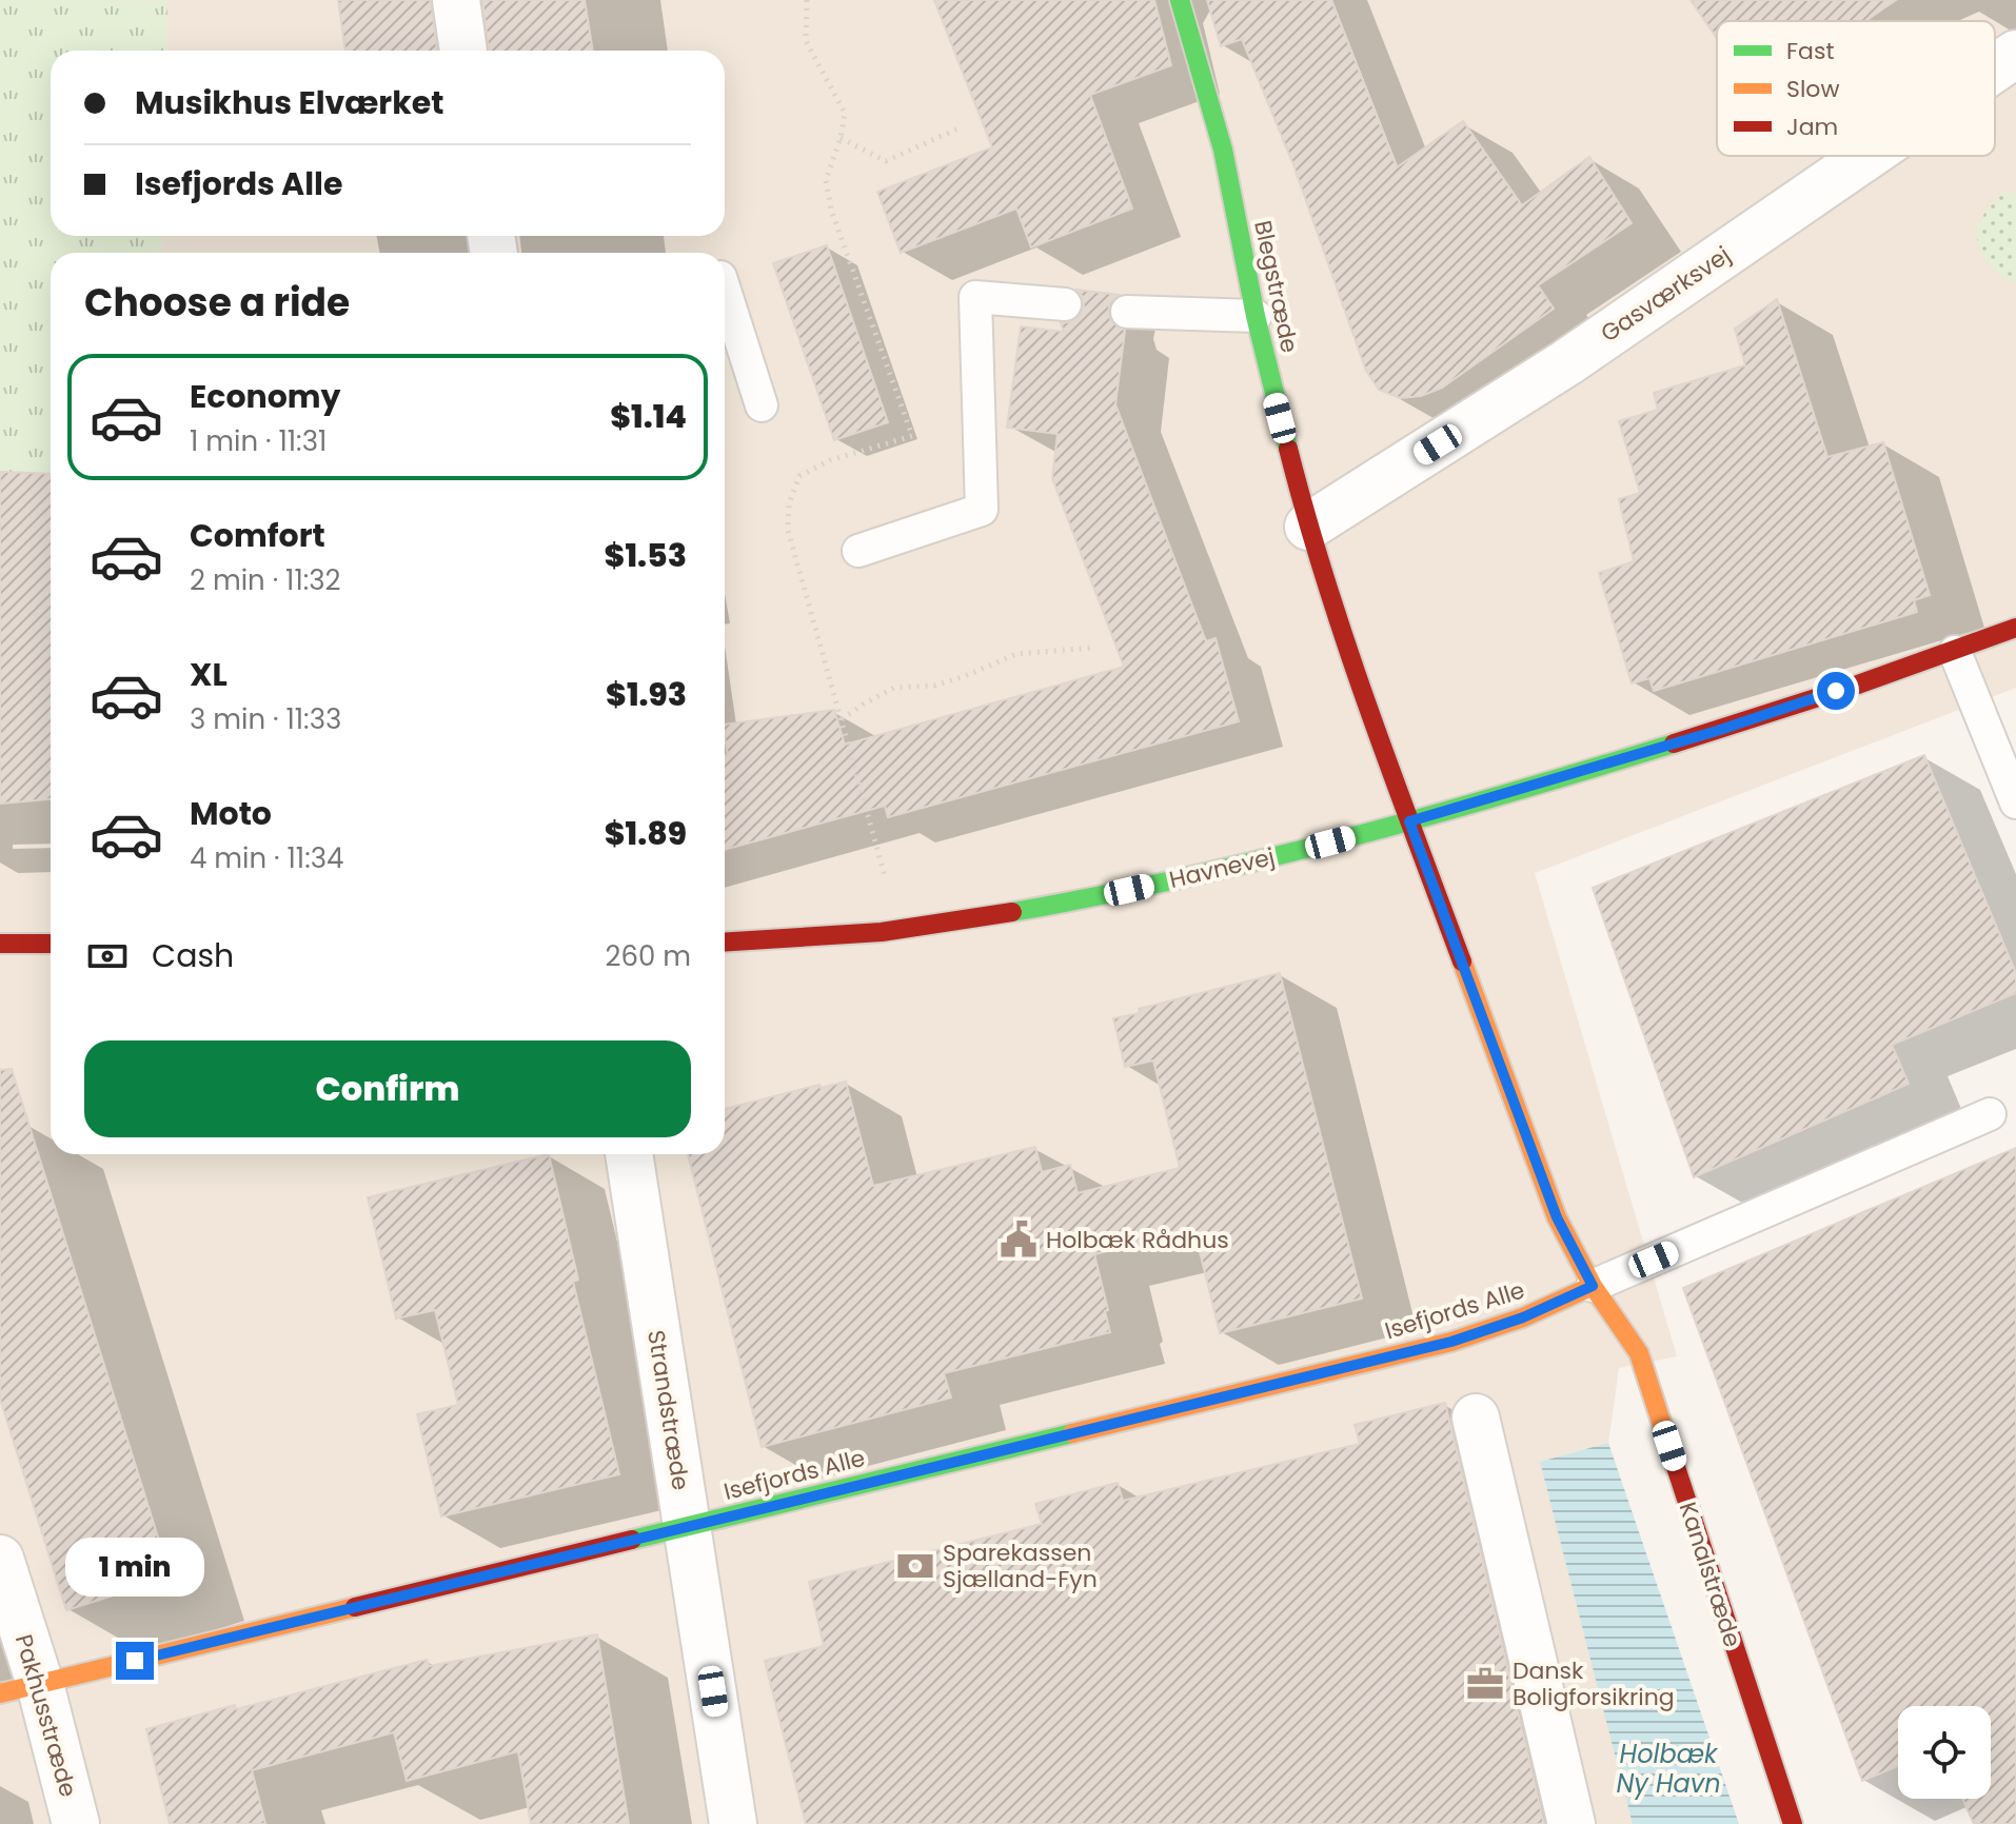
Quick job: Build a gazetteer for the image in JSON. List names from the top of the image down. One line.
{"streets":{"street":["Blegstræde","Gasværksvej","Havnevej","Isefjords Alle","Strandstræde","Kanalstræde","Pakhusstræde"]},"crossings":[["Blegstræde","Gasværksvej"],["Blegstræde","Havnevej"],["Blegstræde","Kanalstræde"],["Havnevej","Kanalstræde"],["Isefjords Alle","Strandstræde"],["Isefjords Alle","Kanalstræde"],["Isefjords Alle","Pakhusstræde"]],"water":["Holbæk Ny Havn"],"places":{"public building":["Holbæk Rådhus"],"bank":["Sparekassen Sjælland-Fyn"],"office":["Dansk Boligforsikring"]},"legend":["Fast","Slow","Jam"],"page":{"banner":["Musikhus Elværket","Isefjords Alle"],"heading":"Choose a ride","list":[{"name":"Economy","note":"1 min · 11:31","value":"$1.14"},{"name":"Comfort","note":"2 min · 11:32","value":"$1.53"},{"name":"XL","note":"3 min · 11:33","value":"$1.93"},{"name":"Moto","note":"4 min · 11:34","value":"$1.89"}],"pay":["Cash","260 m"],"buttons":"Confirm","bubble":"1 min"}}
